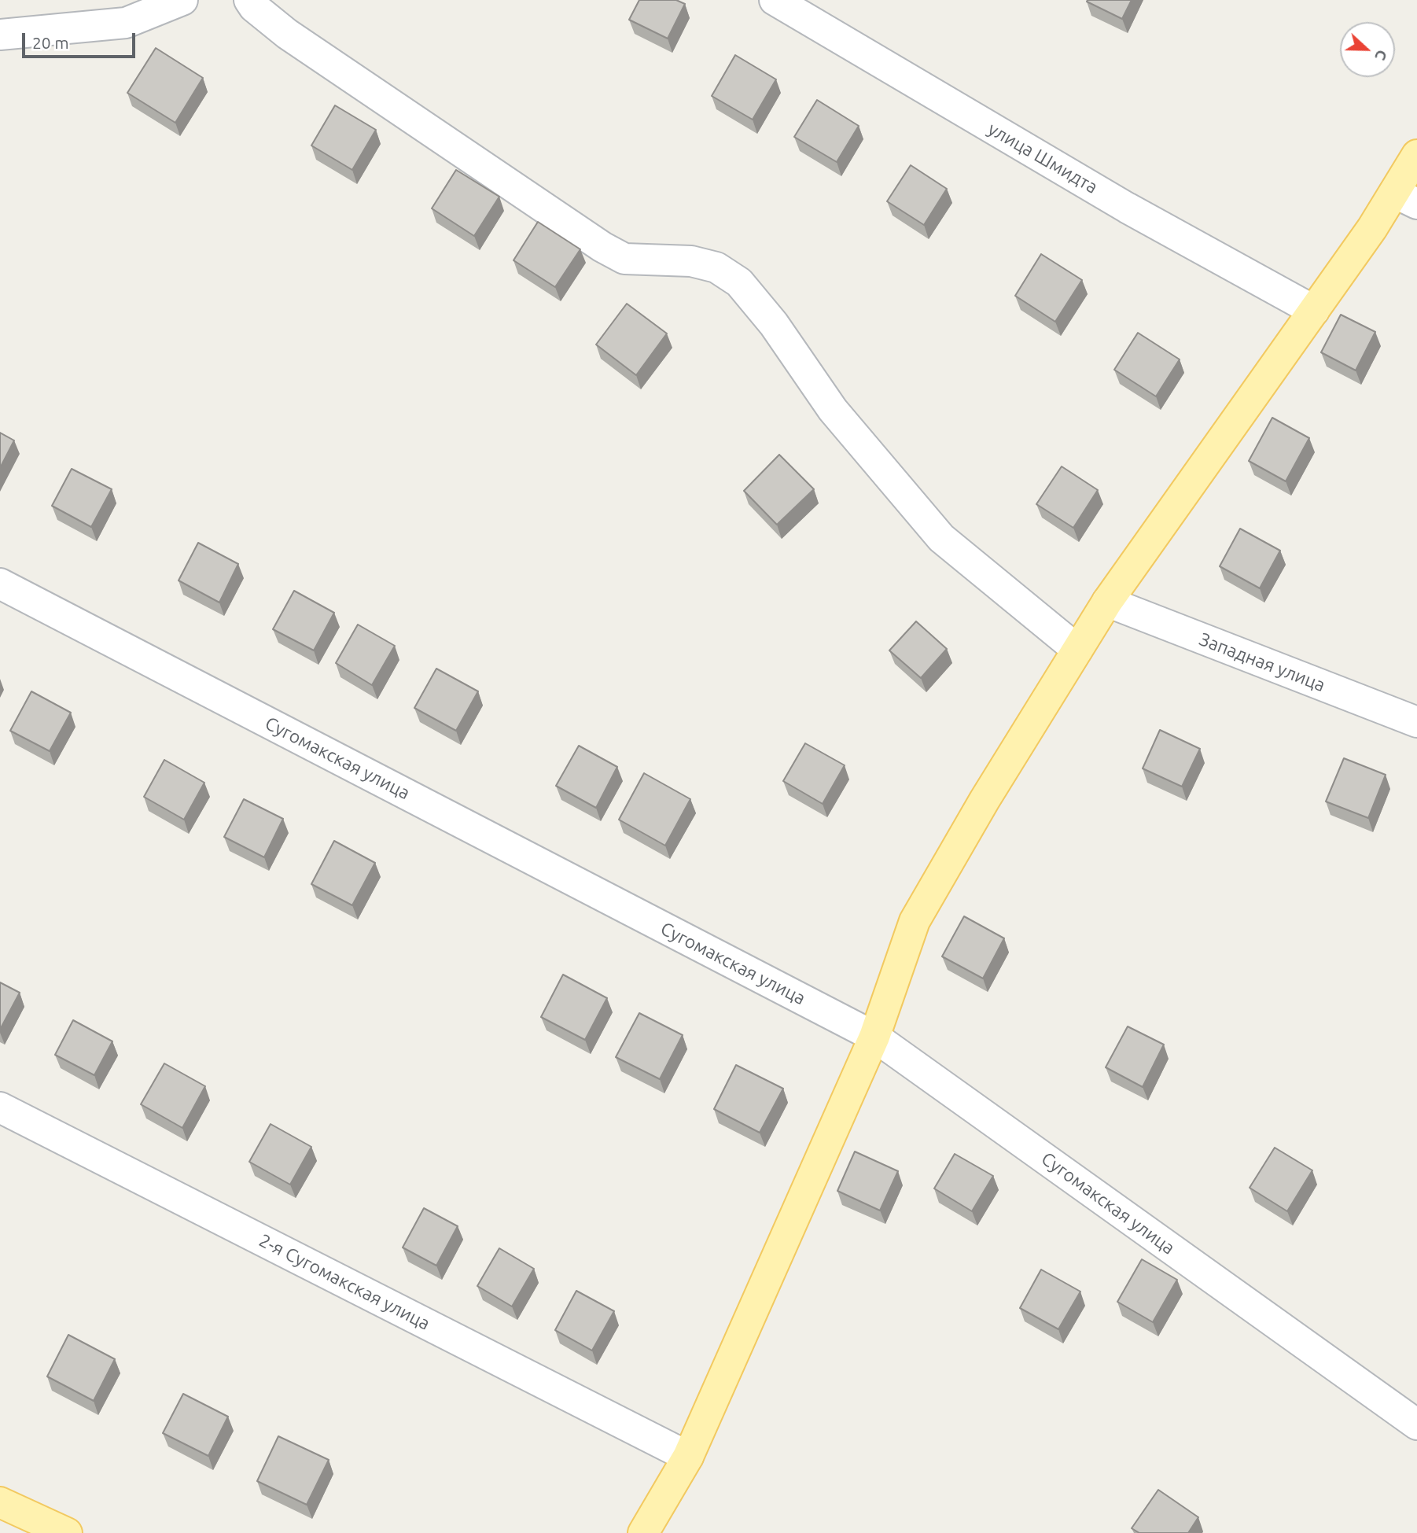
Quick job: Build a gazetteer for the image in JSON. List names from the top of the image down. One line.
{"streets":{"street":["улица Шмидта","Западная улица","Сугомакская улица","2-я Сугомакская улица"]},"scale_bar":"20 m","north":"right"}
